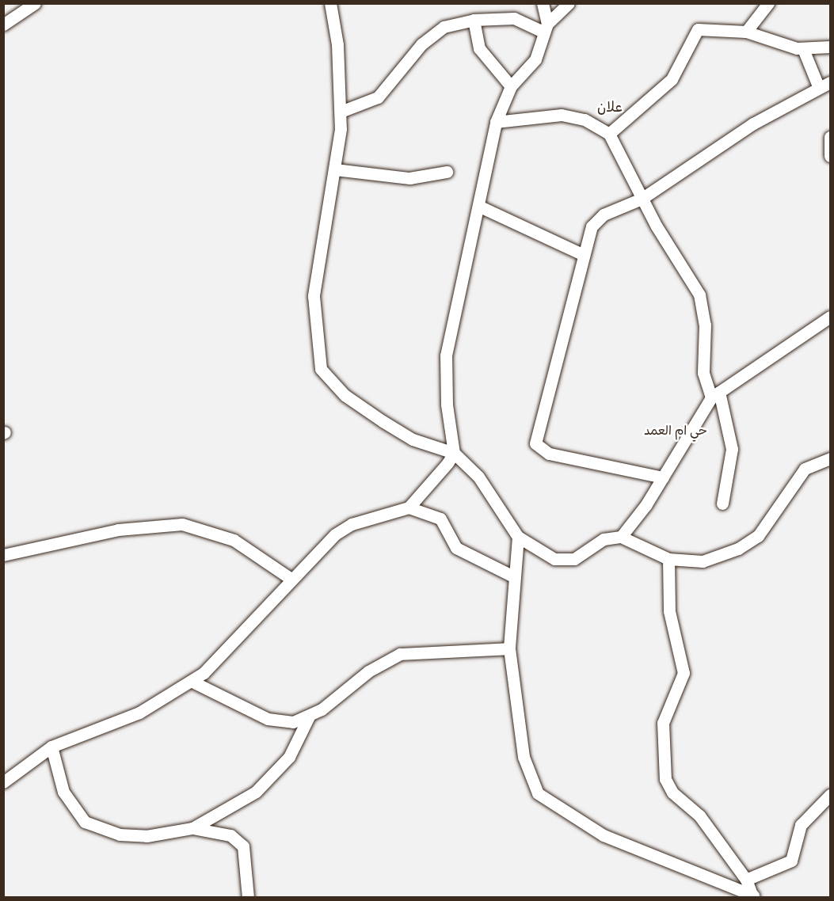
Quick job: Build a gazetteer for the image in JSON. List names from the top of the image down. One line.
{"districts":["علان","حي ام العمد"]}
